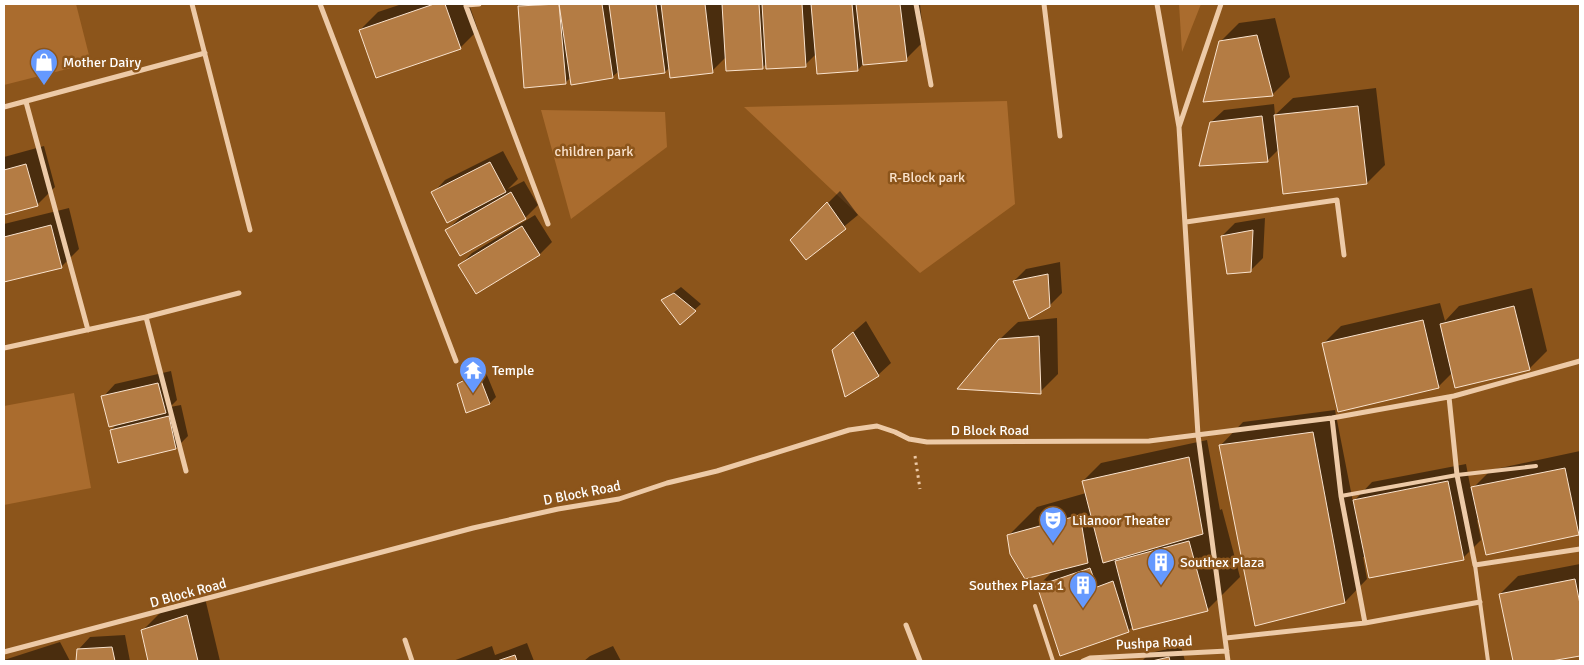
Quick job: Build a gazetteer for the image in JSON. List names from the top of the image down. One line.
{"streets":{"street":["D Block Road","Pushpa Road"]},"parks":["children park","R-Block park"],"places":{"shop":["Mother Dairy"],"temple":["Temple"],"theatre":["Lilanoor Theater"],"building":["Southex Plaza","Southex Plaza 1"]}}
